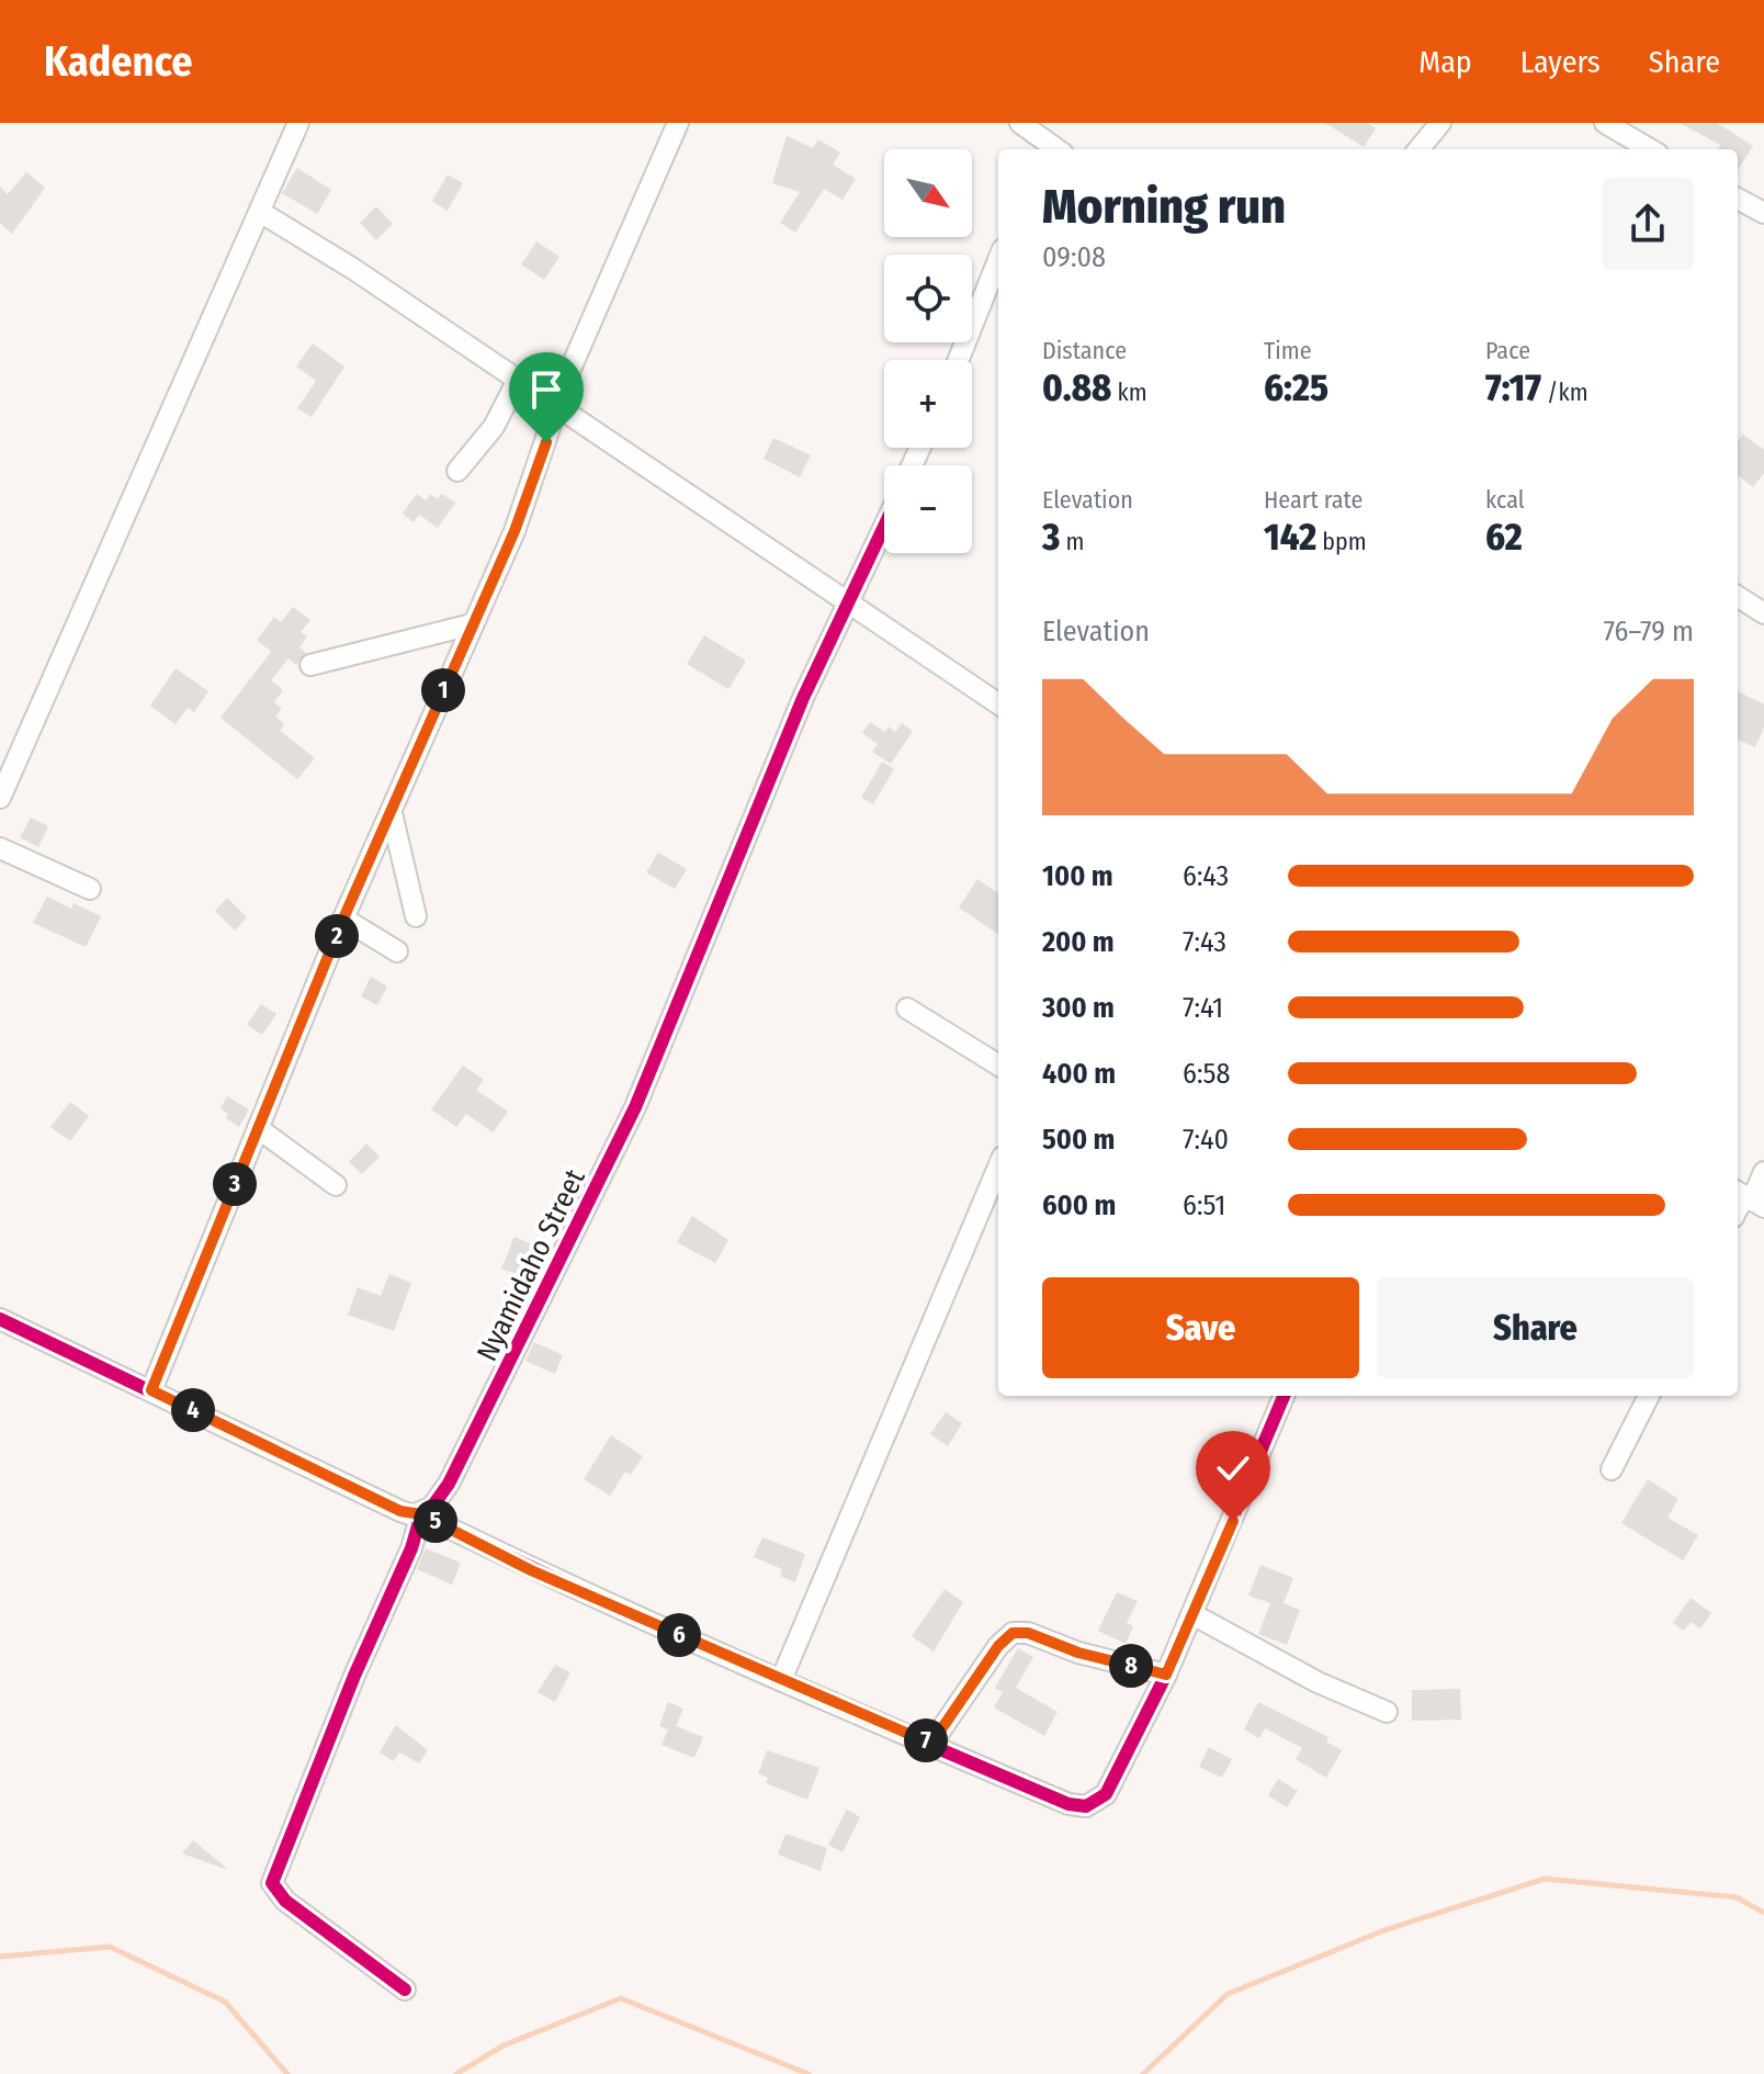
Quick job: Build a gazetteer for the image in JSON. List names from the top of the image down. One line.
{"streets":{"street":["Nyamidaho Street"]},"north":"bottom right","page":{"header":"Kadence","nav":["Map","Layers","Share"],"map_buttons":["+","−"],"heading":["Morning run","09:08"],"stats":[["Distance","0.88 km"],["Time","6:25"],["Pace","7:17 /km"],["Elevation","3 m"],["Heart rate","142 bpm"],["kcal","62"]],"chart":["Elevation","76–79 m"],"pins":["1","2","3","4","5","6","8","7"],"list":[{"name":"100 m","note":"6:43"},{"name":"200 m","note":"7:43"},{"name":"300 m","note":"7:41"},{"name":"400 m","note":"6:58"},{"name":"500 m","note":"7:40"},{"name":"600 m","note":"6:51"}],"buttons":["Save","Share"]}}
